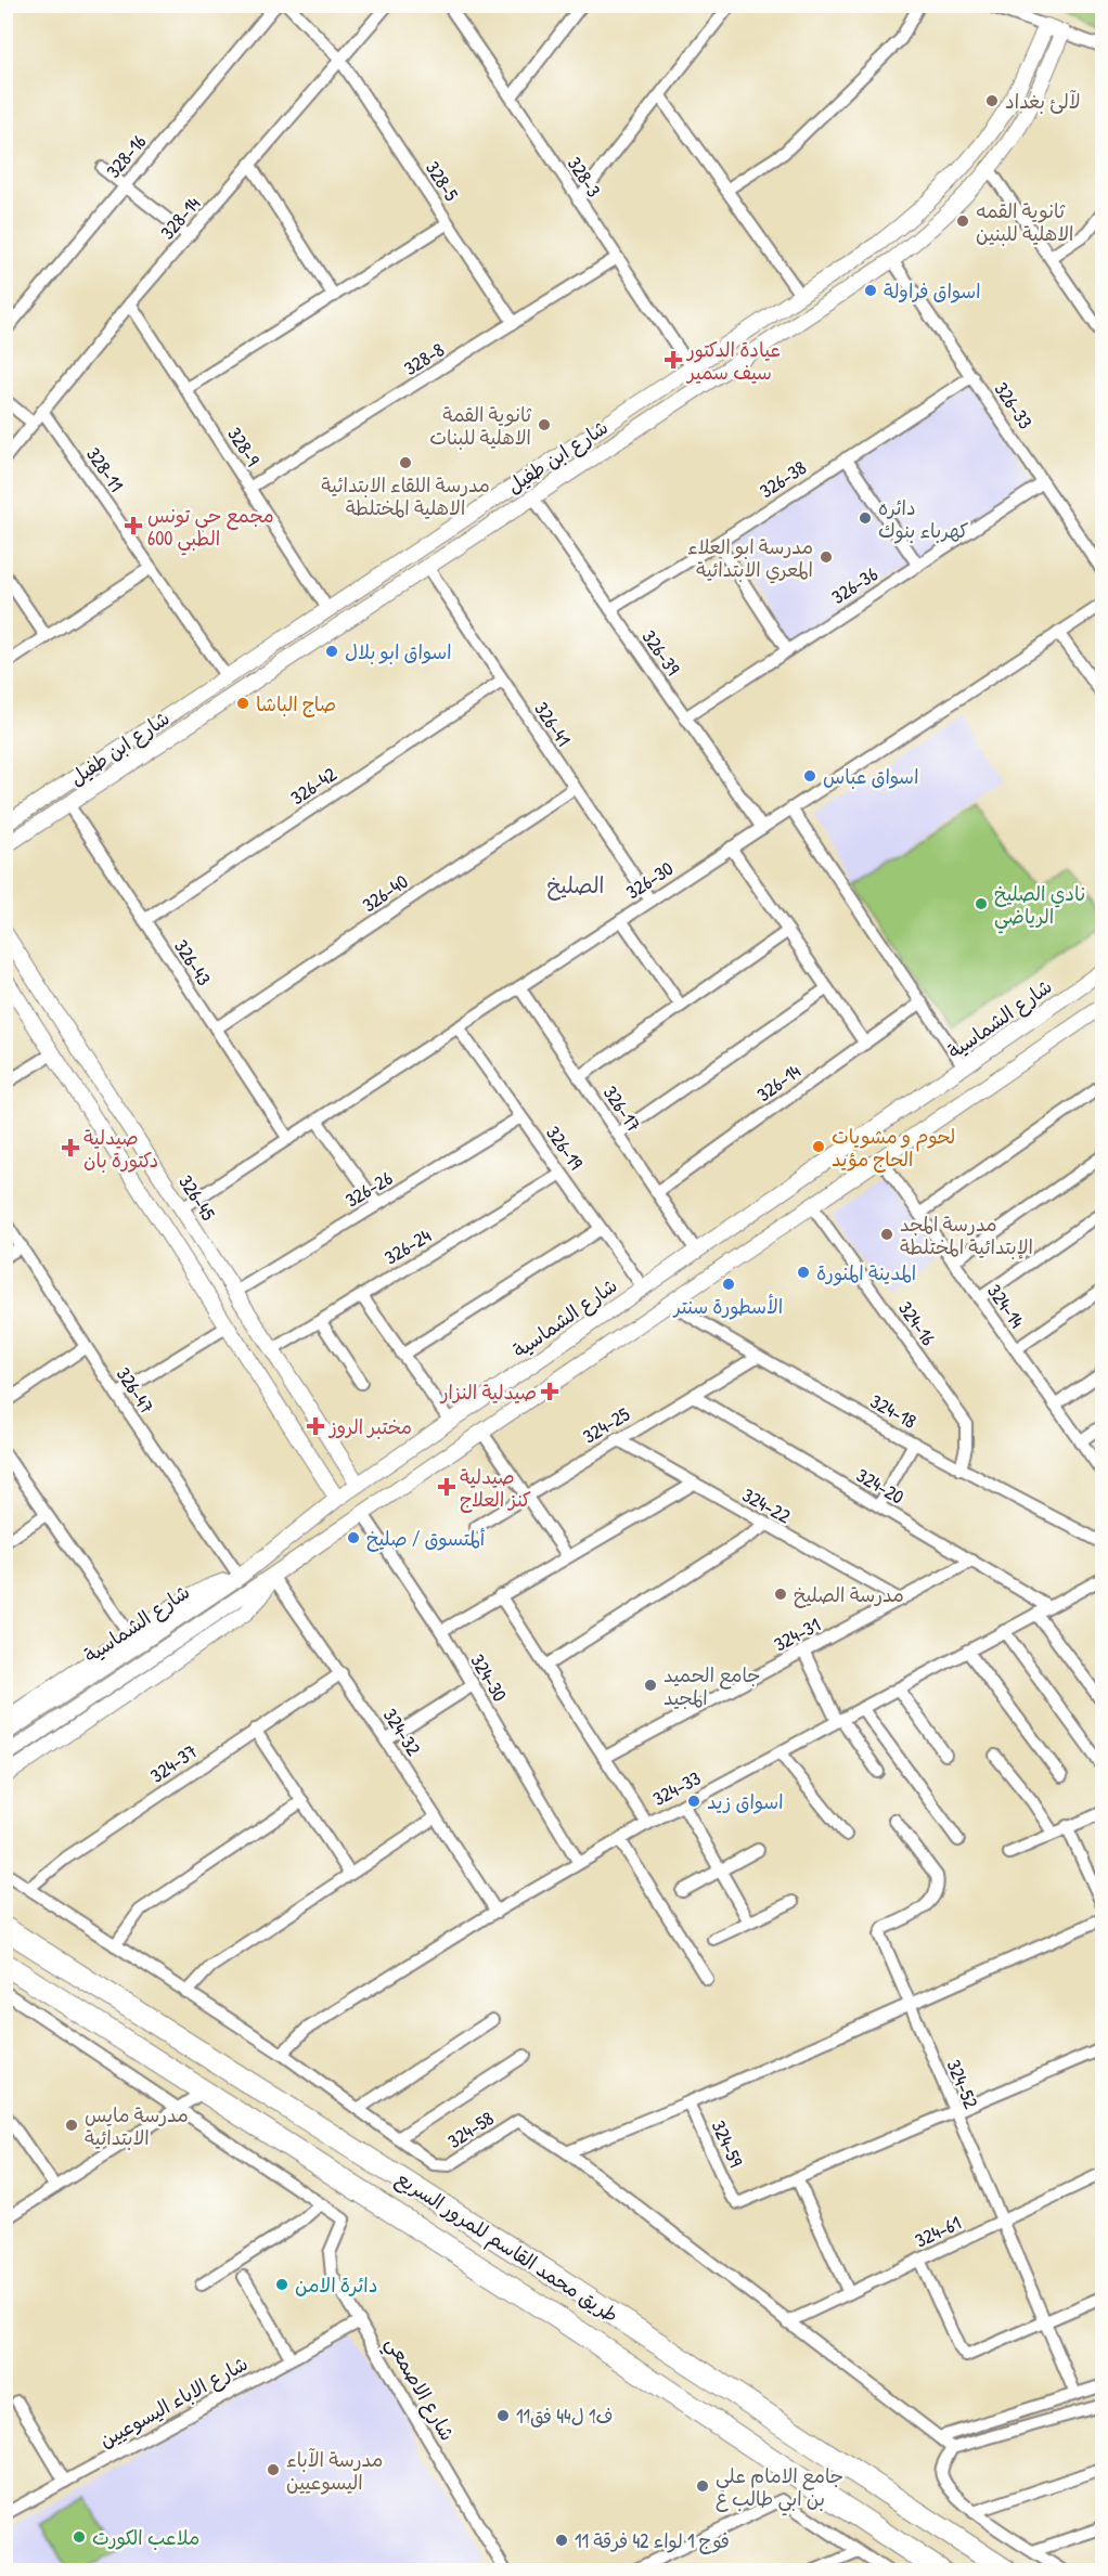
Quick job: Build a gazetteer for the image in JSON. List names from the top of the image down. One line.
{"streets":{"highway":["طريق محمد القاسم للمرور السريع"],"street":["328-16","328-3","328-5","328-14","328-8","326-33","328-9","شارع ابن طفيل","328-11","326-38","326-36","326-39","326-41","326-42","326-30","326-40","326-43","شارع الشماسية","326-14","326-17","326-19","326-26","326-45","326-24","324-14","324-16","326-47","324-18","324-25","324-20","324-22","324-31","324-30","324-32","324-37","324-33","324-52","324-58","324-59","324-61","شارع الاصمعي","شارع الاباء اليسوعيين"]},"crossings":[["328-3","328-8"],["328-3","شارع ابن طفيل"],["328-5","328-14"],["328-5","328-8"],["328-14","328-9"],["328-14","328-11"],["328-8","328-9"],["326-33","شارع ابن طفيل"],["326-33","326-38"],["326-33","326-36"],["328-9","شارع ابن طفيل"],["شارع ابن طفيل","328-11"],["شارع ابن طفيل","326-39"],["شارع ابن طفيل","326-41"],["شارع ابن طفيل","326-43"],["326-38","326-39"],["326-36","326-39"],["326-39","326-30"],["326-41","326-42"],["326-41","326-30"],["326-41","326-40"],["326-42","326-43"],["326-30","326-43"],["326-30","326-17"],["326-30","326-19"],["326-30","326-45"],["326-40","326-43"],["شارع الشماسية","326-17"],["شارع الشماسية","326-19"],["شارع الشماسية","326-45"],["شارع الشماسية","324-14"],["شارع الشماسية","324-16"],["شارع الشماسية","326-47"],["شارع الشماسية","324-18"],["شارع الشماسية","324-30"],["شارع الشماسية","324-32"],["326-14","326-17"],["326-19","326-26"],["326-19","326-24"],["326-26","326-45"],["326-45","326-24"],["324-16","324-18"],["324-18","324-25"],["324-25","324-20"],["324-25","324-22"],["324-20","324-31"],["324-20","324-33"],["324-22","324-31"],["324-30","324-33"],["324-32","324-37"],["324-32","324-33"],["324-37","324-58"],["324-33","324-58"],["324-52","324-59"],["324-52","324-61"],["324-58","324-61"],["شارع الاصمعي","شارع الاباء اليسوعيين"]],"districts":["الصليخ"],"places":{"other":["لآلئ بغداد","ثانوية القمه الاهلية للبنين","اسواق فراولة","ثانوية القمة الاهلية للبنات","مدرسة اللقاء الابتدائية الاهلية المختلطة","دائره كهرباء بنوك","مدرسة ابو العلاء المعري الابتدائية","اسواق ابو بلال","صاج الباشا","اسواق عباس","نادي الصليخ الرياضي","لحوم و مشويات الحاج مؤيد","مدرسة المجد الإبتدائية المختلطة","المدينة المنورة","الأسطورة سنتر","ألمتسوق / صليخ","مدرسة الصليخ","جامع الحميد المجيد","اسواق زيد","مدرسة مايس الابتدائية","دائرة الامن","ف1 ل44 فق11","مدرسة الآباء اليسوعيين","جامع الامام علي بن ابي طالب ع","ملاعب الكورت","فوج 1 لواء 42 فرقة 11"],"health":["عيادة الدكتور سيف سمير","مجمع حي تونس الطبي 600","صيدلية دكتورة بان","صيدلية النزار","مختبر الروز","صيدلية كنز العلاج"]}}
